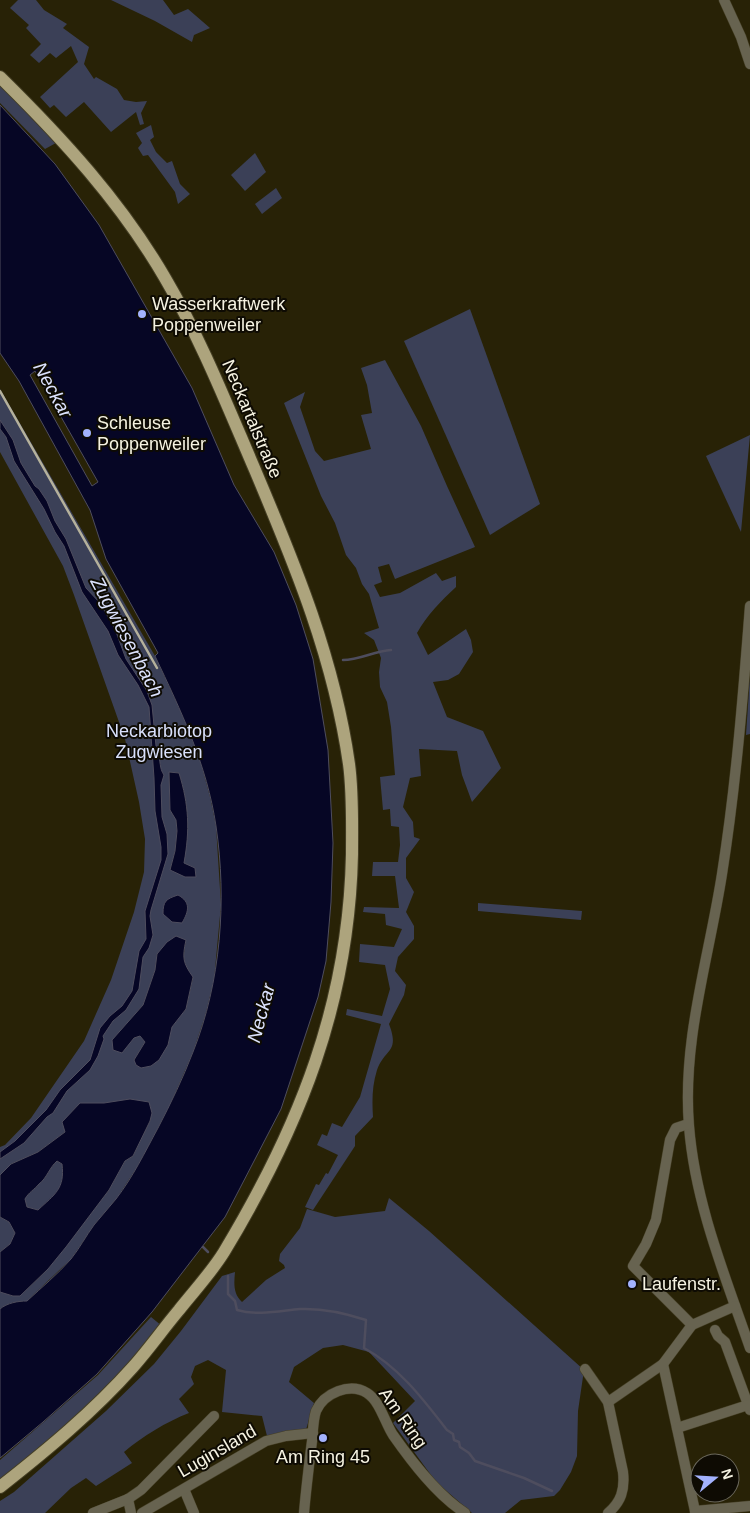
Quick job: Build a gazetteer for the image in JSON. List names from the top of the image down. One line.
{"streets":{"main road":["Neckartalstraße"],"street":["Am Ring","Luginsland"]},"crossings":[["Am Ring","Luginsland"]],"water":["Neckar","Zugwiesenbach"],"parks":["Neckarbiotop Zugwiesen"],"places":["Wasserkraftwerk Poppenweiler","Schleuse Poppenweiler","Laufenstr.","Am Ring 45"],"north":"right"}
